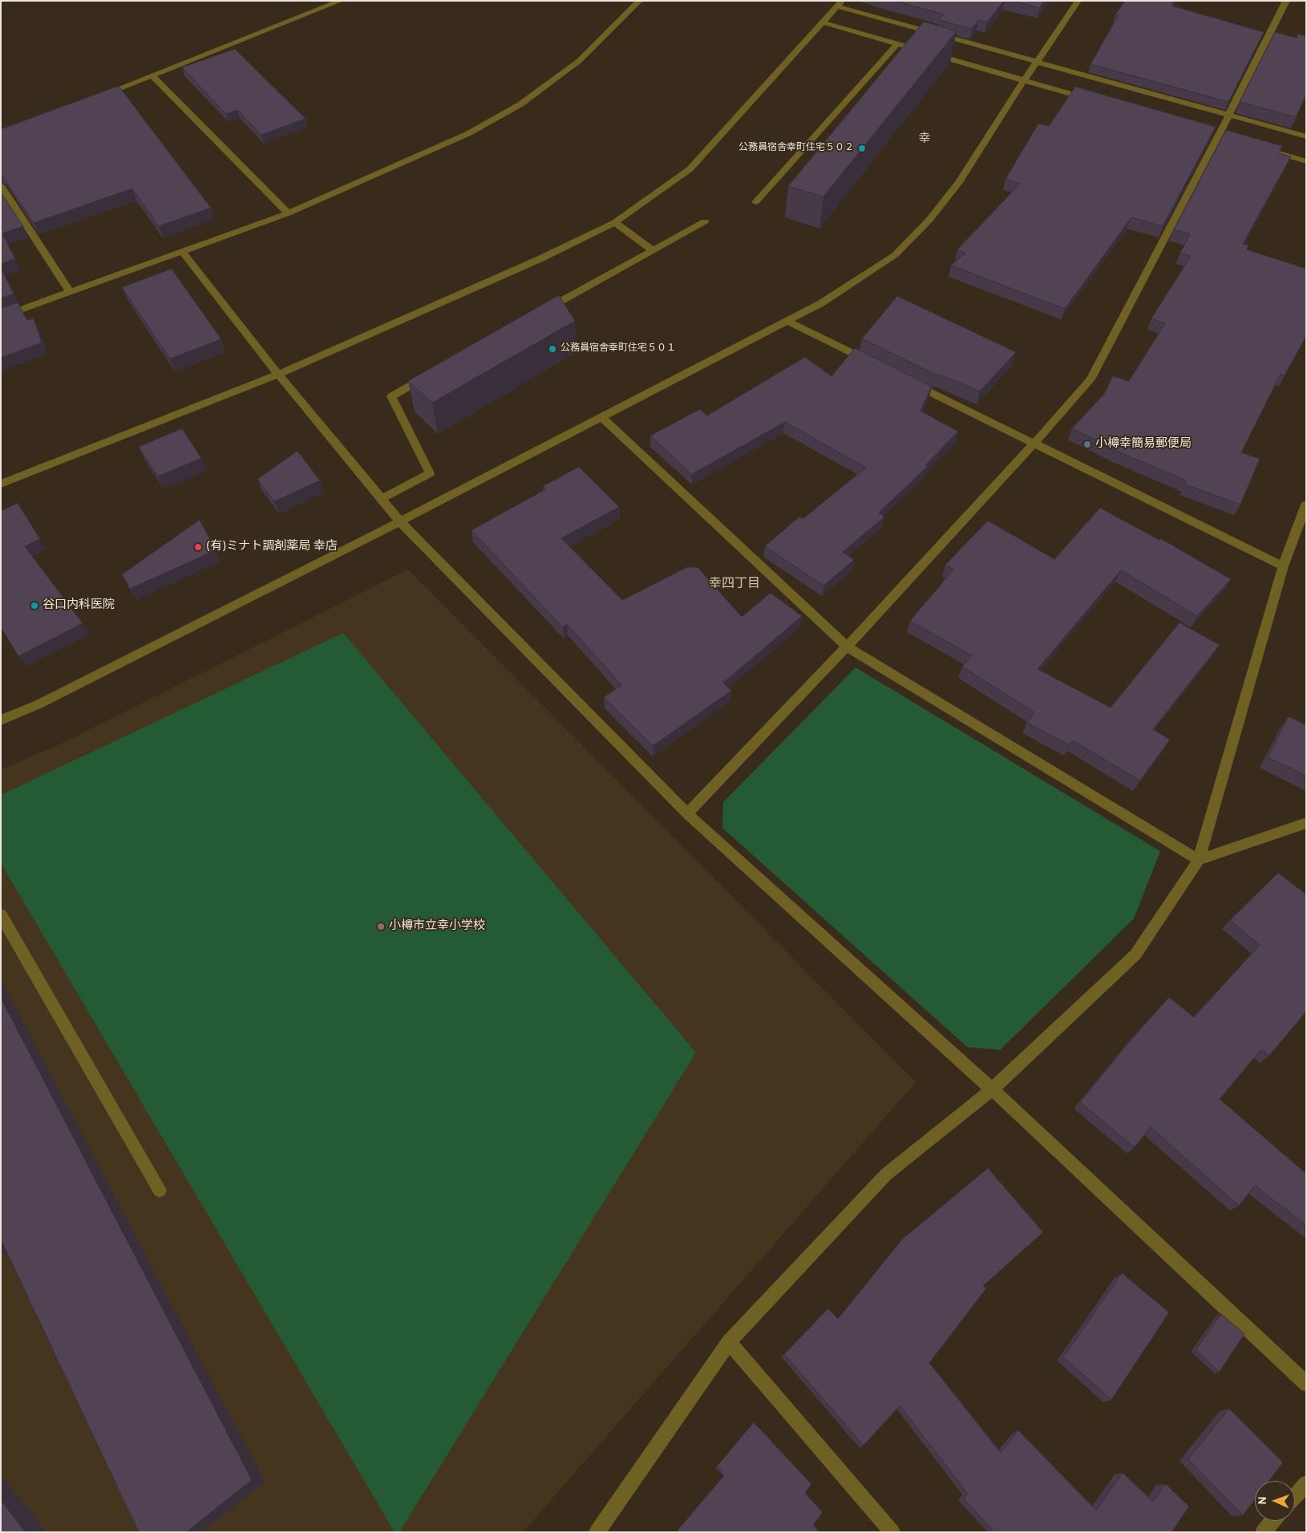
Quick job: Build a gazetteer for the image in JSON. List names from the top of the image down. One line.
{"districts":["幸","幸四丁目"],"places":["公務員宿舎幸町住宅５０２","公務員宿舎幸町住宅５０１","小樽幸簡易郵便局","(有)ミナト調剤薬局 幸店","谷口内科医院","小樽市立幸小学校"],"north":"left"}
